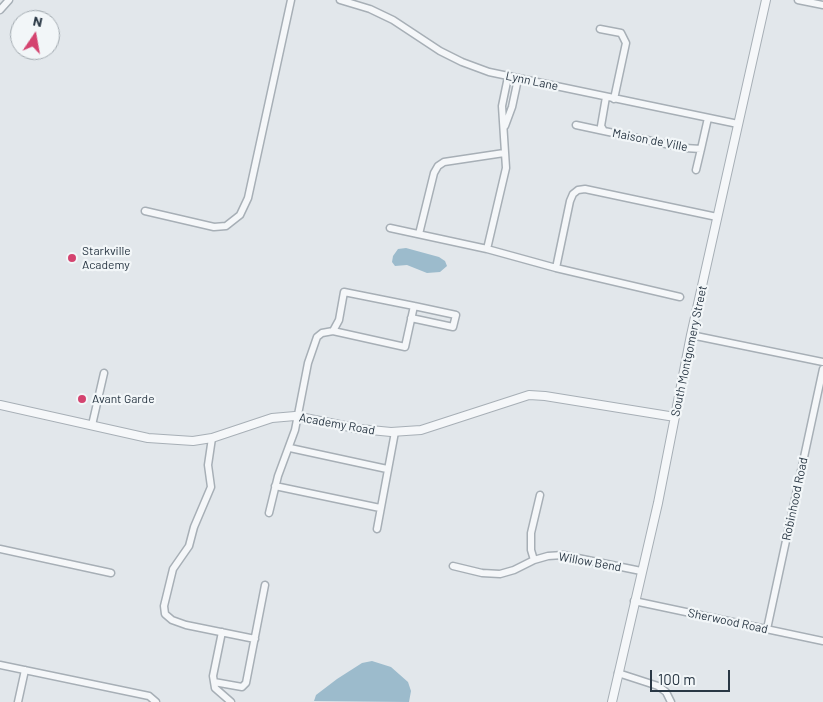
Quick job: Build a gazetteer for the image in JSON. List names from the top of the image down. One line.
{"streets":{"street":["Lynn Lane","Maison de Ville","South Montgomery Street","Academy Road","Robinhood Road","Willow Bend","Sherwood Road"]},"crossings":[["Lynn Lane","Maison de Ville"],["Lynn Lane","South Montgomery Street"],["South Montgomery Street","Academy Road"],["South Montgomery Street","Willow Bend"],["South Montgomery Street","Sherwood Road"],["Robinhood Road","Sherwood Road"]],"places":["Starkville Academy","Avant Garde"],"scale_bar":"100 m","north":"top"}
